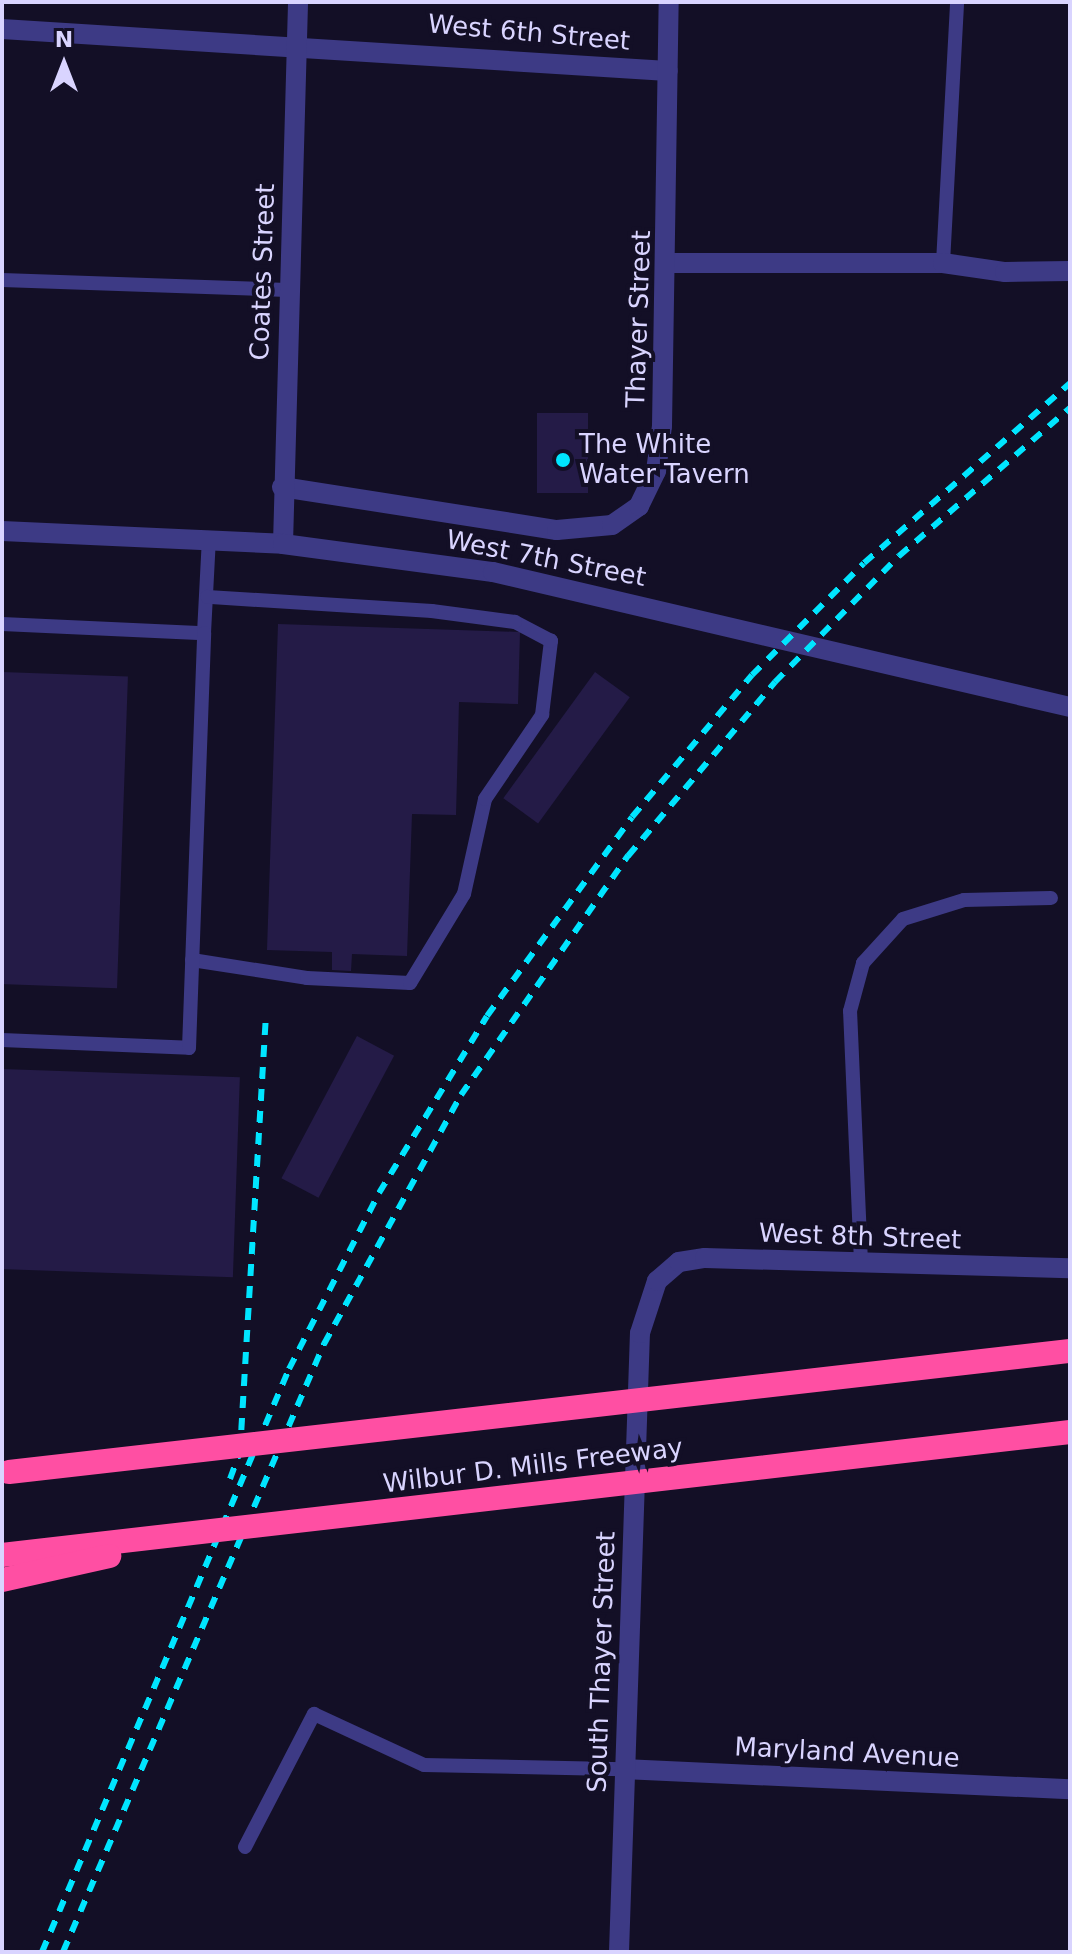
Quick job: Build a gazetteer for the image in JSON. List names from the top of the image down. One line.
{"streets":{"highway":["Wilbur D. Mills Freeway"],"street":["West 6th Street","Coates Street","Thayer Street","West 7th Street","West 8th Street","South Thayer Street","Maryland Avenue"]},"crossings":[["West 6th Street","Coates Street"],["West 6th Street","Thayer Street"],["Coates Street","Thayer Street"],["Coates Street","West 7th Street"],["West 8th Street","South Thayer Street"],["South Thayer Street","Maryland Avenue"]],"places":["The White Water Tavern"],"north":"top"}
